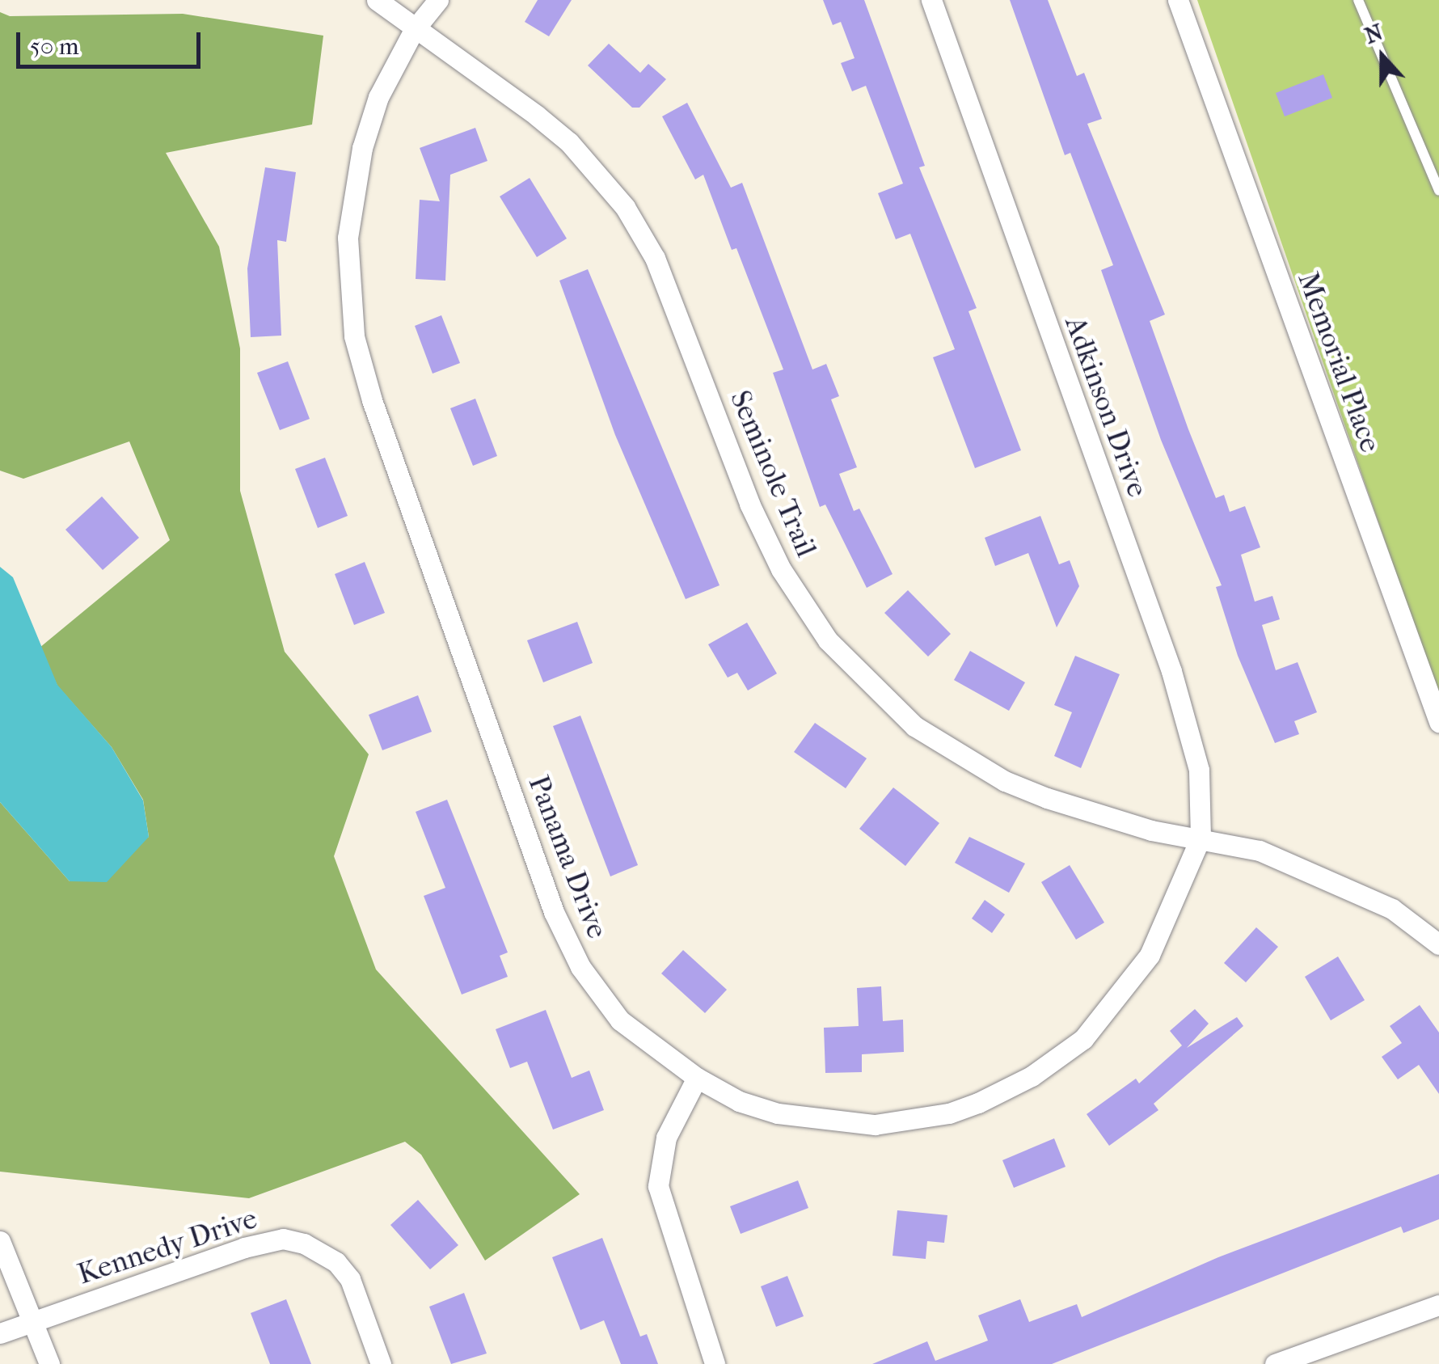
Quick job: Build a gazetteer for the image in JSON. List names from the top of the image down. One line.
{"streets":{"street":["Memorial Place","Adkinson Drive","Seminole Trail","Panama Drive","Kennedy Drive"]},"crossings":[["Adkinson Drive","Seminole Trail"],["Adkinson Drive","Panama Drive"],["Seminole Trail","Panama Drive"]],"scale_bar":"50 m","north":"top"}
